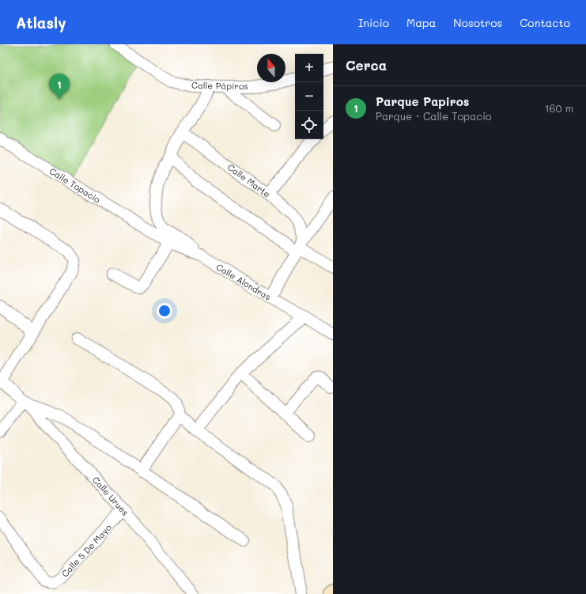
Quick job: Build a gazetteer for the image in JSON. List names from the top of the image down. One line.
{"streets":{"street":["Calle Pápiros","Calle Marte","Calle Topacio","Calle Alondras","Calle Urues","Calle 5 De Mayo"]},"crossings":[["Calle Topacio","Calle Alondras"],["Calle Urues","Calle 5 De Mayo"]],"north":"top","page":{"header":"Atlasly","nav":["Inicio","Mapa","Nosotros","Contacto"],"heading":"Cerca","map_buttons":["+","−"],"pins":"1","list":[{"mark":"1","name":"Parque Papiros","note":"Parque · Calle Topacio","value":"160 m"}]}}
